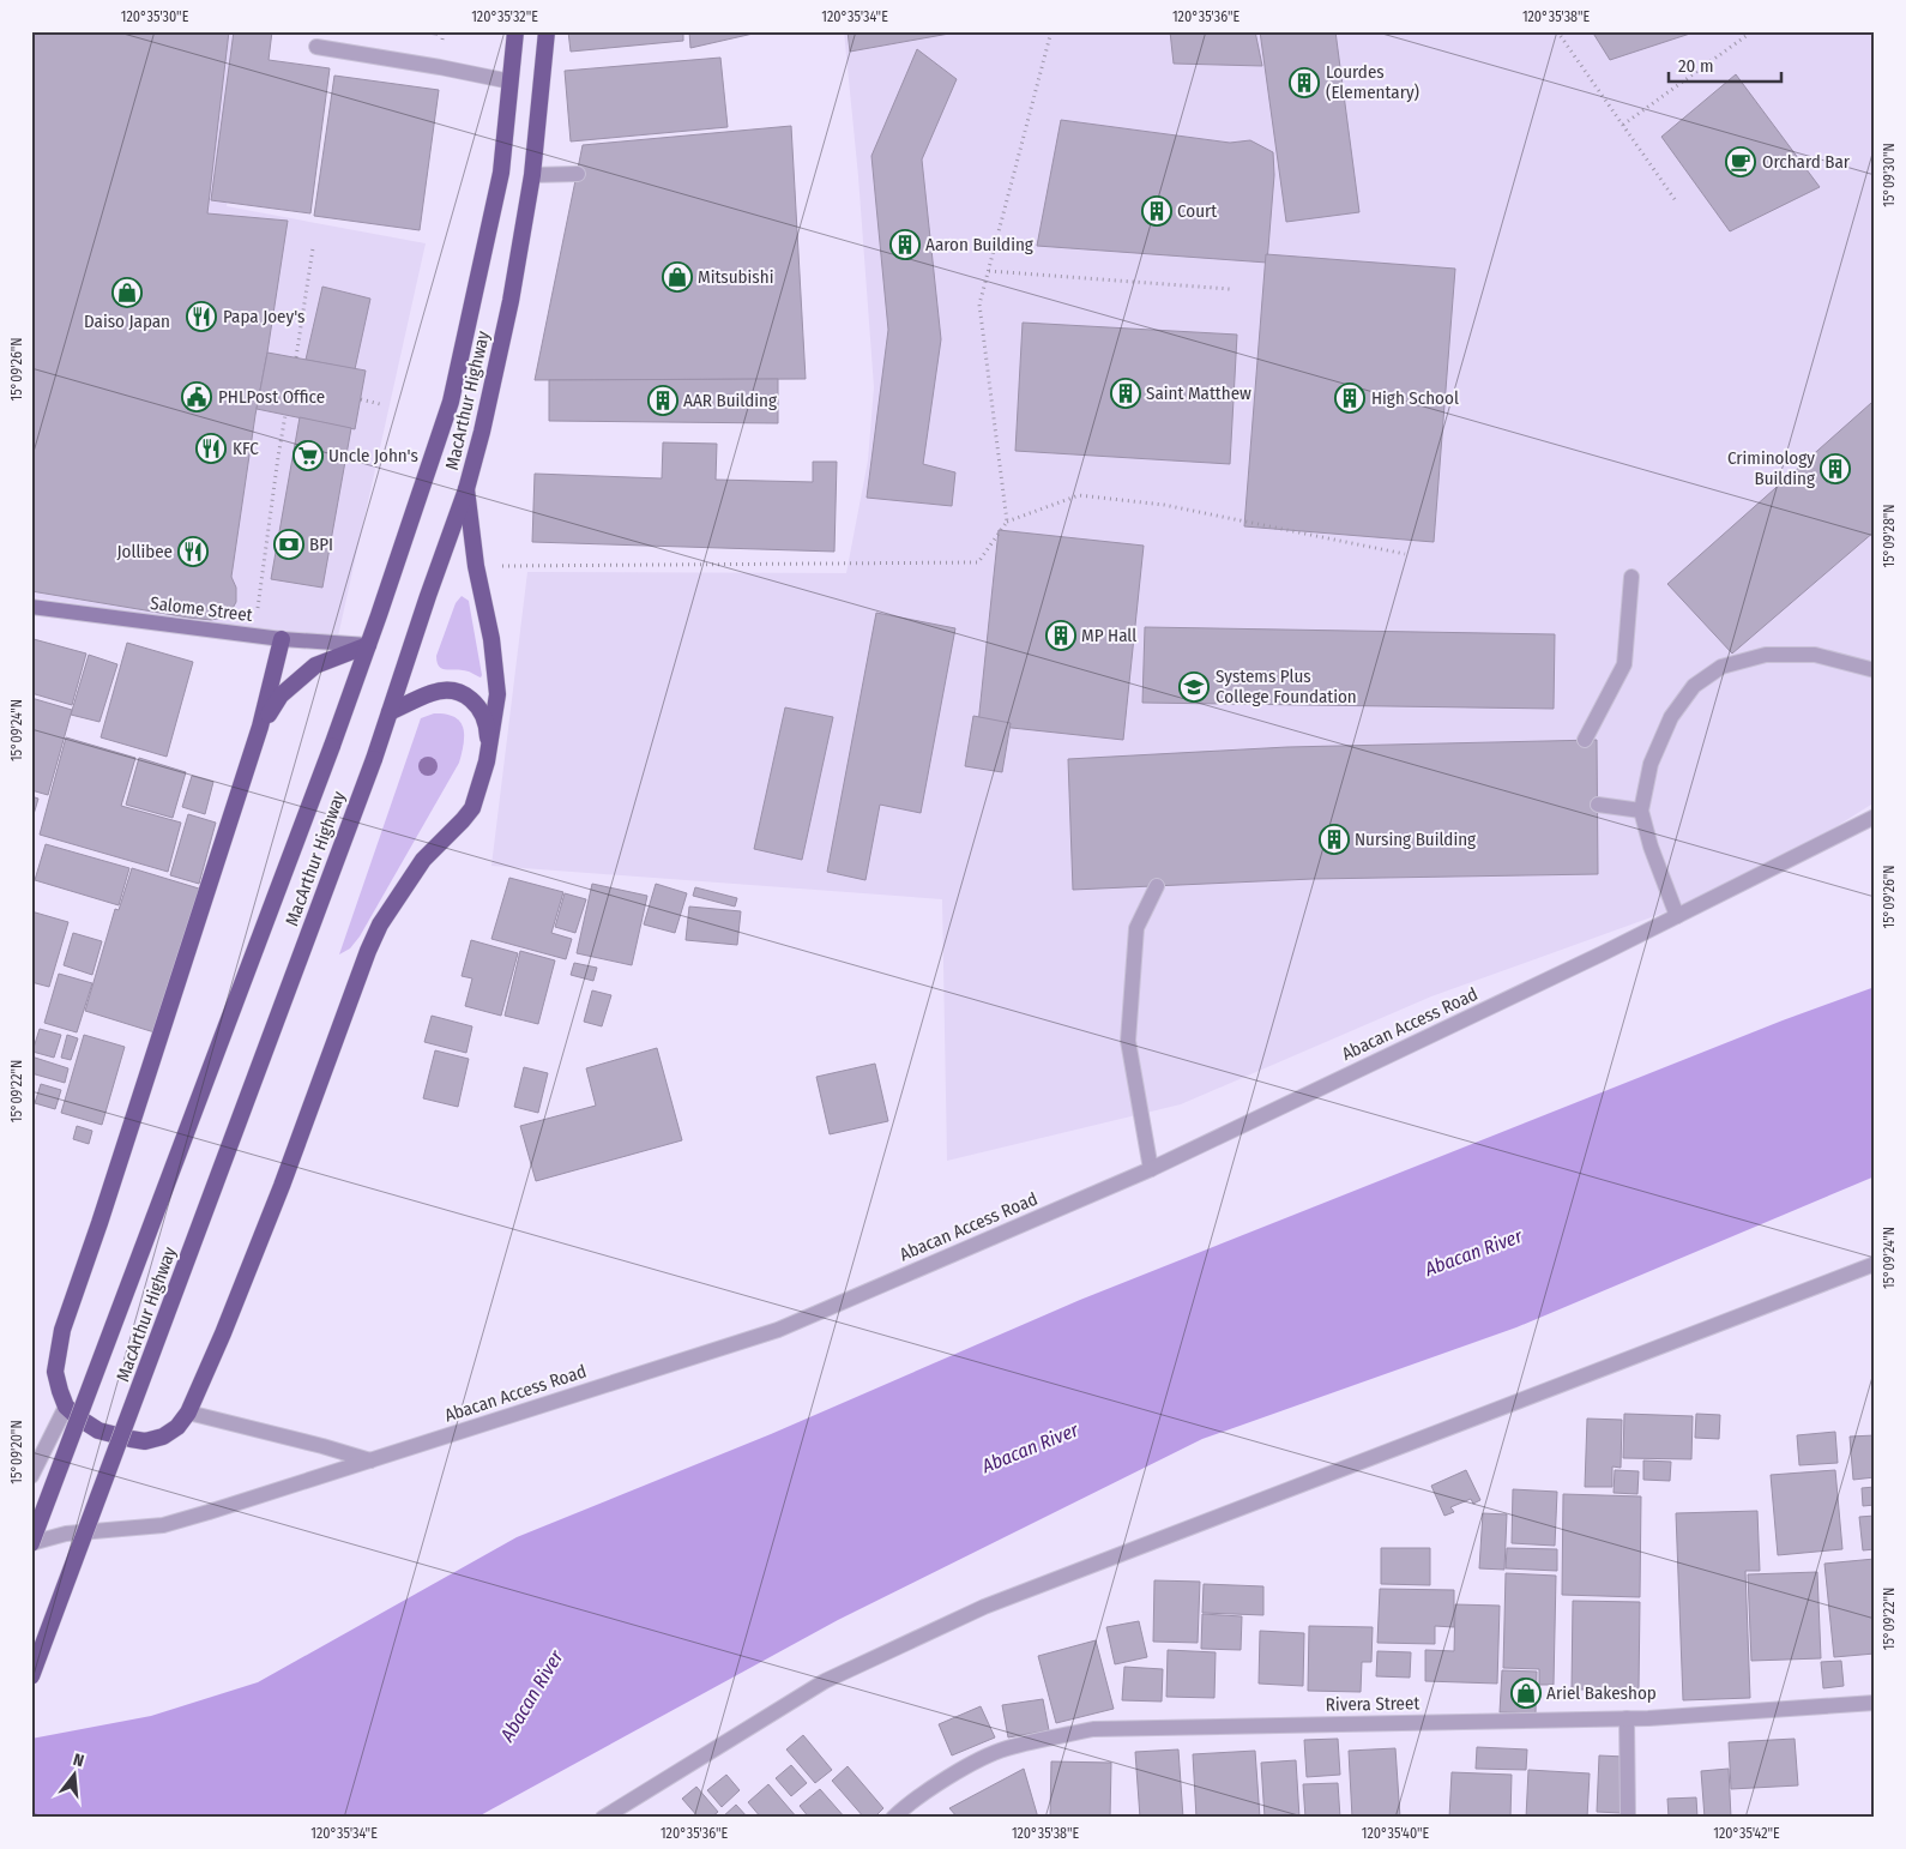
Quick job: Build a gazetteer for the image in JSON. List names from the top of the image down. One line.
{"streets":{"highway":["MacArthur Highway"],"main road":["Salome Street"],"street":["Abacan Access Road","Rivera Street"]},"crossings":[["MacArthur Highway","Salome Street"],["MacArthur Highway","Abacan Access Road"]],"water":["Abacan River"],"places":{"building":["Lourdes (Elementary)","Court","Aaron Building","Saint Matthew","High School","AAR Building","Criminology Building","MP Hall","Nursing Building"],"cafe":["Orchard Bar"],"shop":["Mitsubishi","Daiso Japan","Ariel Bakeshop"],"restaurant":["Papa Joey's","KFC","Jollibee"],"public building":["PHLPost Office"],"supermarket":["Uncle John's"],"bank":["BPI"],"school or university":["Systems Plus College Foundation"]},"scale_bar":"20 m","north":"top","coordinates":["120°35'30\"E","120°35'32\"E","120°35'34\"E","120°35'36\"E","120°35'38\"E","15°09'30\"N","15°09'26\"N","15°09'28\"N","15°09'24\"N","15°09'22\"N","15°09'20\"N","120°35'40\"E","120°35'42\"E"]}
